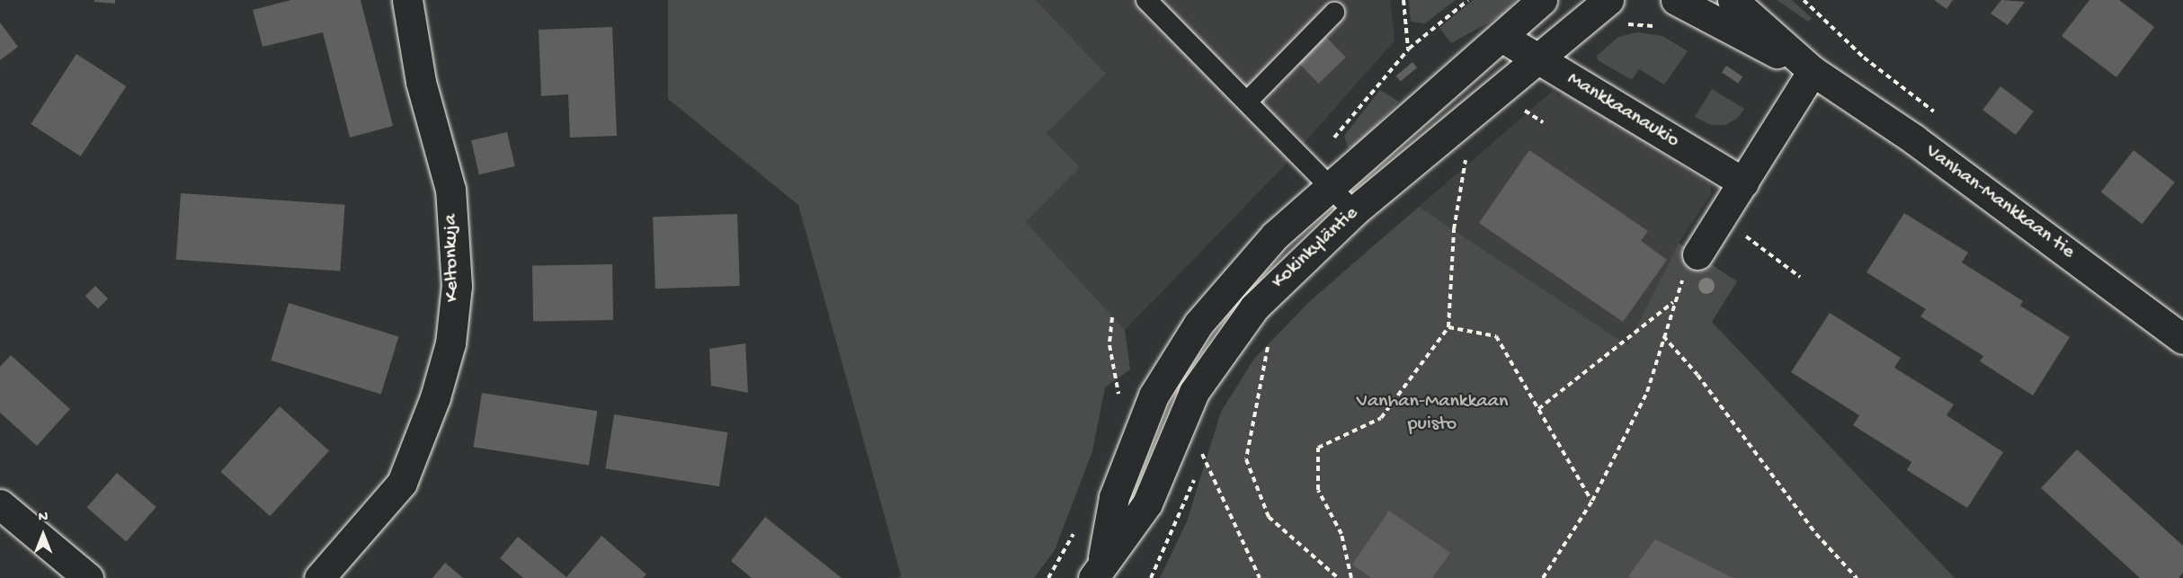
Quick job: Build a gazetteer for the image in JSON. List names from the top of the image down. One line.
{"streets":{"main road":["Mankkaanaukio","Vanhan-Mankkaan tie","Kokinkyläntie","Keltonkuja"]},"crossings":[["Mankkaanaukio","Kokinkyläntie"]],"parks":["Vanhan-Mankkaan puisto"],"north":"top"}
